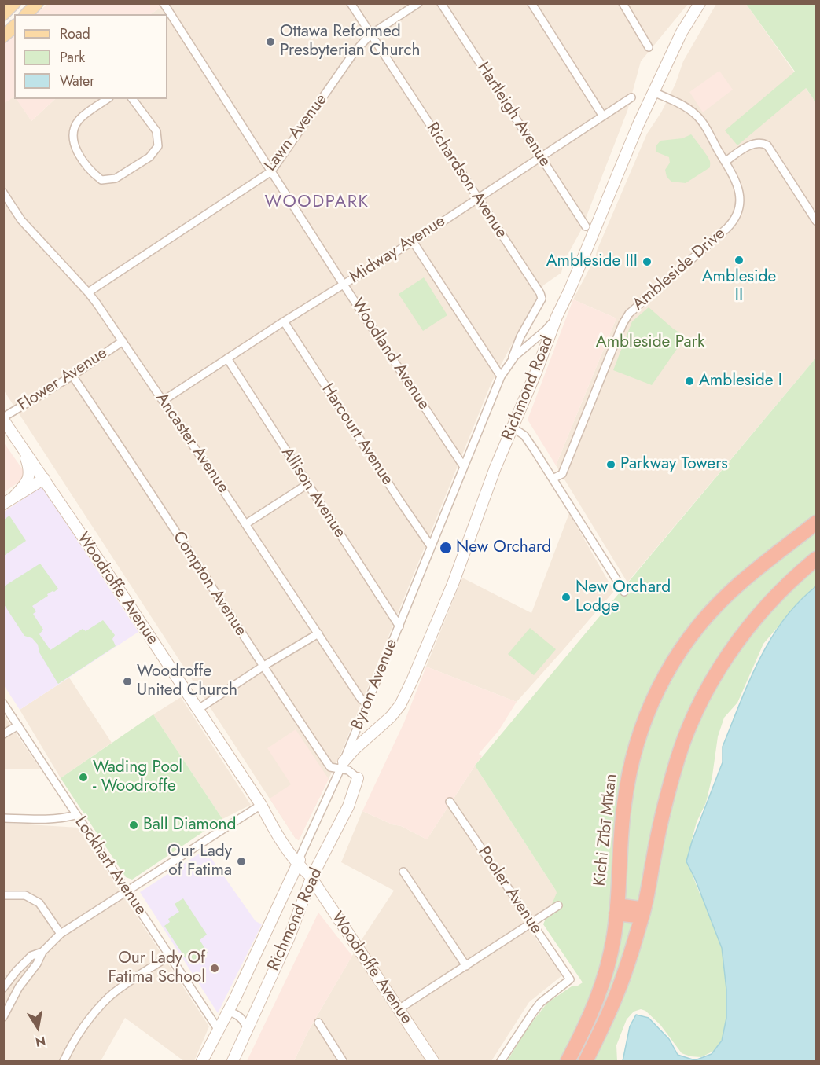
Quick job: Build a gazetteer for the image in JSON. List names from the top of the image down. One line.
{"streets":{"highway":["Kichi Zībī Mīkan"],"main road":["Richmond Road","Woodroffe Avenue","Byron Avenue"],"street":["Hartleigh Avenue","Lawn Avenue","Richardson Avenue","Midway Avenue","Ambleside Drive","Woodland Avenue","Flower Avenue","Harcourt Avenue","Ancaster Avenue","Allison Avenue","Compton Avenue","Lockhart Avenue","Pooler Avenue"]},"crossings":[["Hartleigh Avenue","Midway Avenue"],["Lawn Avenue","Richardson Avenue"],["Lawn Avenue","Woodland Avenue"],["Lawn Avenue","Ancaster Avenue"],["Richardson Avenue","Midway Avenue"],["Richardson Avenue","Byron Avenue"],["Midway Avenue","Woodland Avenue"],["Midway Avenue","Harcourt Avenue"],["Midway Avenue","Ancaster Avenue"],["Midway Avenue","Allison Avenue"],["Ambleside Drive","Richmond Road"],["Woodland Avenue","Byron Avenue"],["Flower Avenue","Ancaster Avenue"],["Flower Avenue","Compton Avenue"],["Flower Avenue","Woodroffe Avenue"],["Richmond Road","Compton Avenue"],["Richmond Road","Woodroffe Avenue"],["Richmond Road","Byron Avenue"],["Harcourt Avenue","Byron Avenue"],["Ancaster Avenue","Byron Avenue"],["Allison Avenue","Byron Avenue"],["Compton Avenue","Byron Avenue"],["Woodroffe Avenue","Byron Avenue"],["Byron Avenue","Lockhart Avenue"]],"districts":["WOODPARK"],"parks":["Ambleside Park"],"places":["Ottawa Reformed Presbyterian Church","Ambleside II","Ambleside III","Ambleside I","Parkway Towers","New Orchard","New Orchard Lodge","Woodroffe United Church","Wading Pool - Woodroffe","Ball Diamond","Our Lady of Fatima","Our Lady Of Fatima School"],"legend":["Road","Park","Water"],"north":"bottom"}
